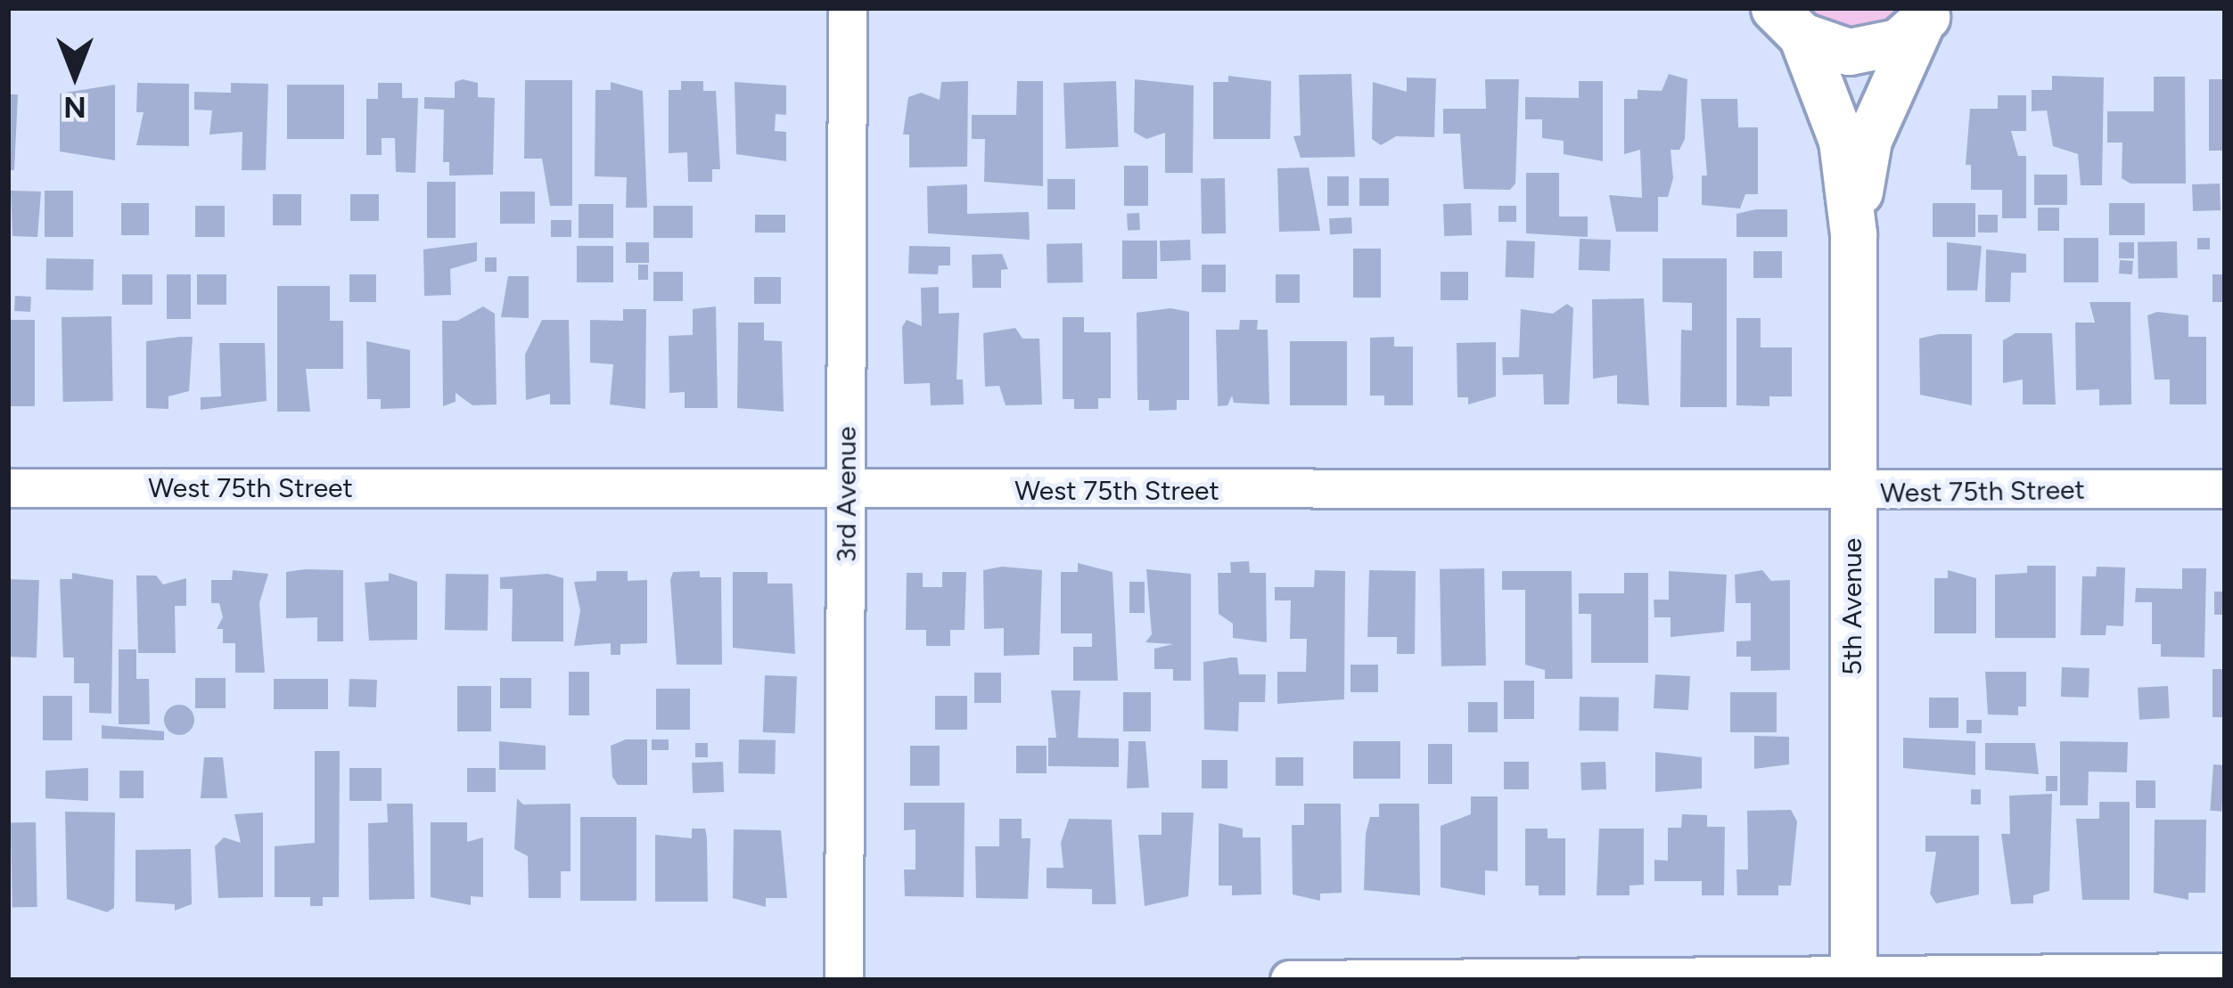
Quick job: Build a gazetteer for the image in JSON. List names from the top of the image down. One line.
{"streets":{"street":["West 75th Street","3rd Avenue","5th Avenue"]},"crossings":[["West 75th Street","3rd Avenue"],["West 75th Street","5th Avenue"]],"north":"bottom"}
